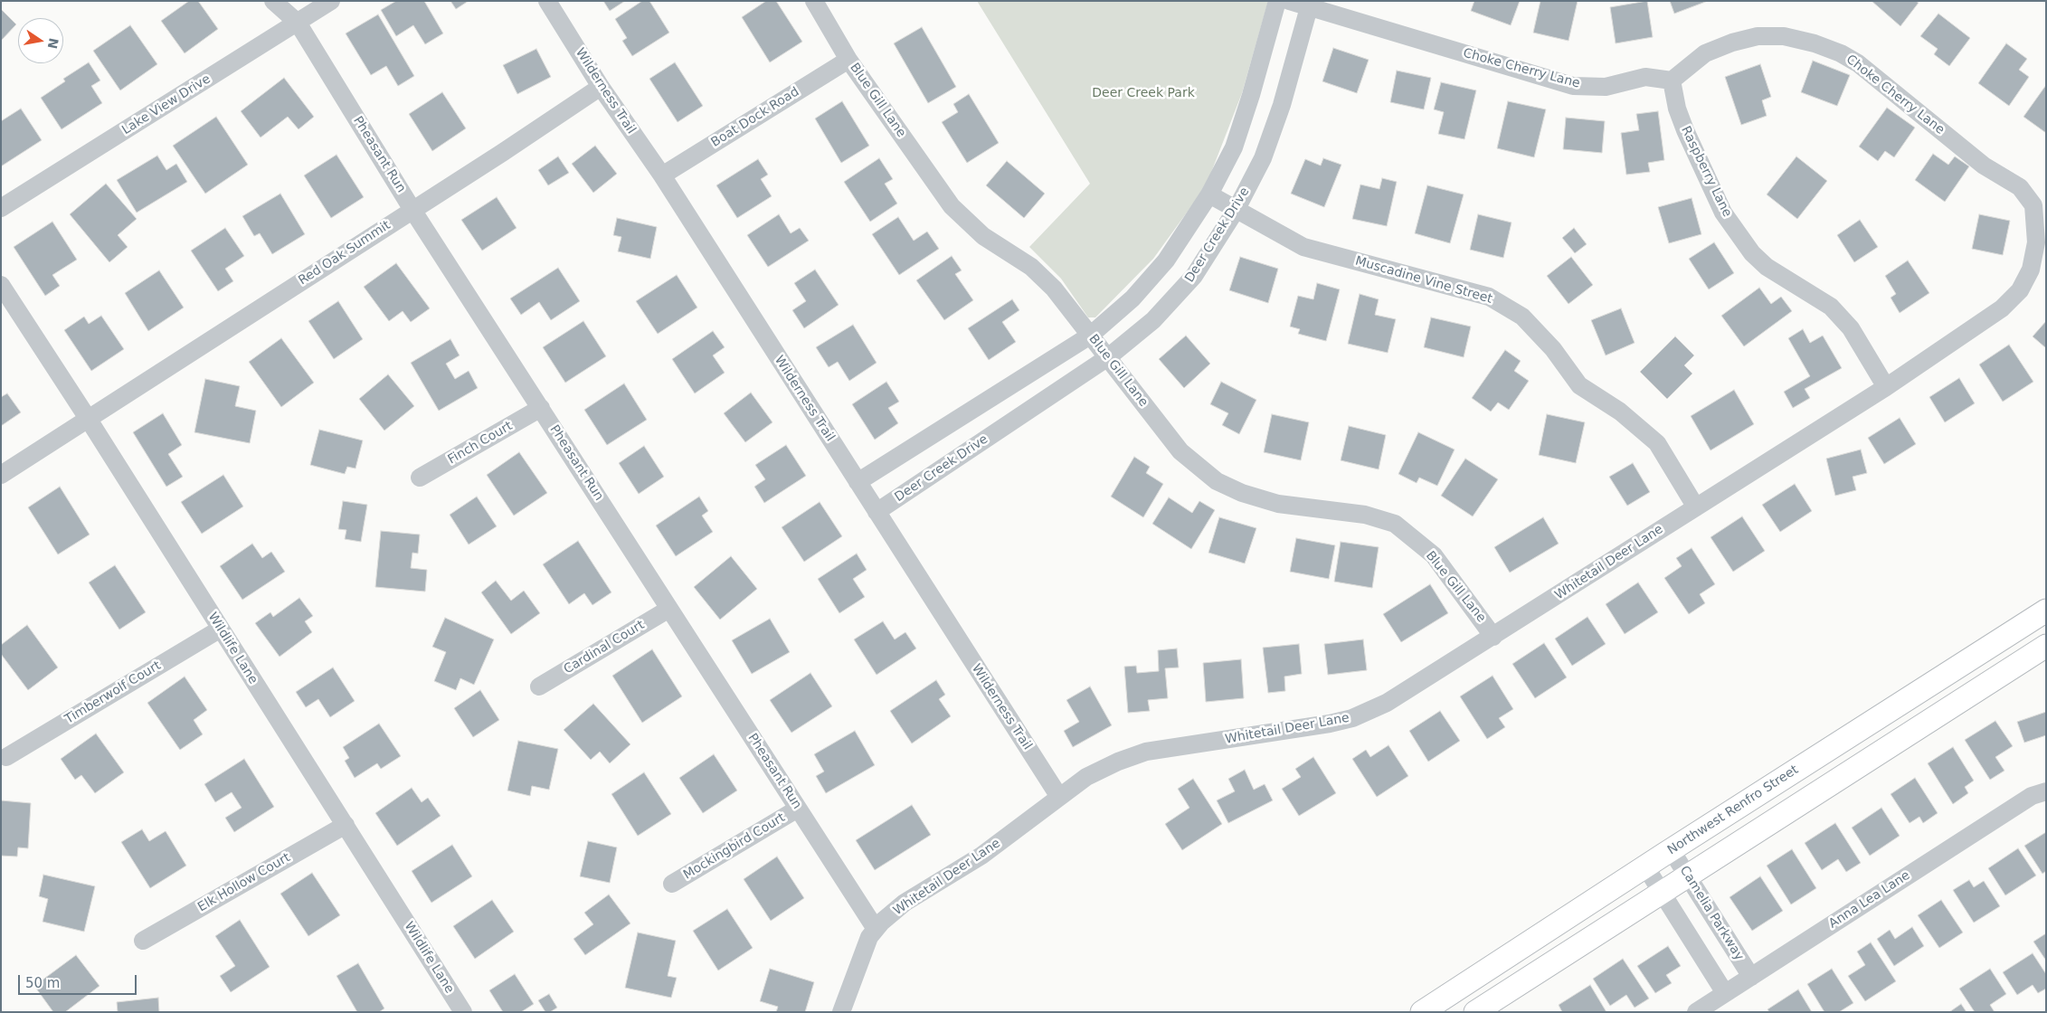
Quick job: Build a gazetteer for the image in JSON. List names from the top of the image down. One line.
{"streets":{"main road":["Northwest Renfro Street"],"street":["Choke Cherry Lane","Wilderness Trail","Blue Gill Lane","Lake View Drive","Boat Dock Road","Pheasant Run","Raspberry Lane","Deer Creek Drive","Red Oak Summit","Muscadine Vine Street","Finch Court","Whitetail Deer Lane","Cardinal Court","Wildlife Lane","Timberwolf Court","Mockingbird Court","Elk Hollow Court","Anna Lea Lane","Camelia Parkway"]},"crossings":[["Choke Cherry Lane","Raspberry Lane"],["Choke Cherry Lane","Deer Creek Drive"],["Choke Cherry Lane","Whitetail Deer Lane"],["Wilderness Trail","Boat Dock Road"],["Wilderness Trail","Deer Creek Drive"],["Wilderness Trail","Red Oak Summit"],["Wilderness Trail","Whitetail Deer Lane"],["Blue Gill Lane","Boat Dock Road"],["Blue Gill Lane","Deer Creek Drive"],["Blue Gill Lane","Whitetail Deer Lane"],["Lake View Drive","Pheasant Run"],["Pheasant Run","Red Oak Summit"],["Pheasant Run","Finch Court"],["Pheasant Run","Whitetail Deer Lane"],["Pheasant Run","Cardinal Court"],["Pheasant Run","Mockingbird Court"],["Raspberry Lane","Whitetail Deer Lane"],["Deer Creek Drive","Muscadine Vine Street"],["Red Oak Summit","Wildlife Lane"],["Muscadine Vine Street","Whitetail Deer Lane"],["Wildlife Lane","Timberwolf Court"],["Wildlife Lane","Elk Hollow Court"],["Northwest Renfro Street","Camelia Parkway"],["Anna Lea Lane","Camelia Parkway"]],"parks":["Deer Creek Park"],"scale_bar":"50 m","north":"right"}
